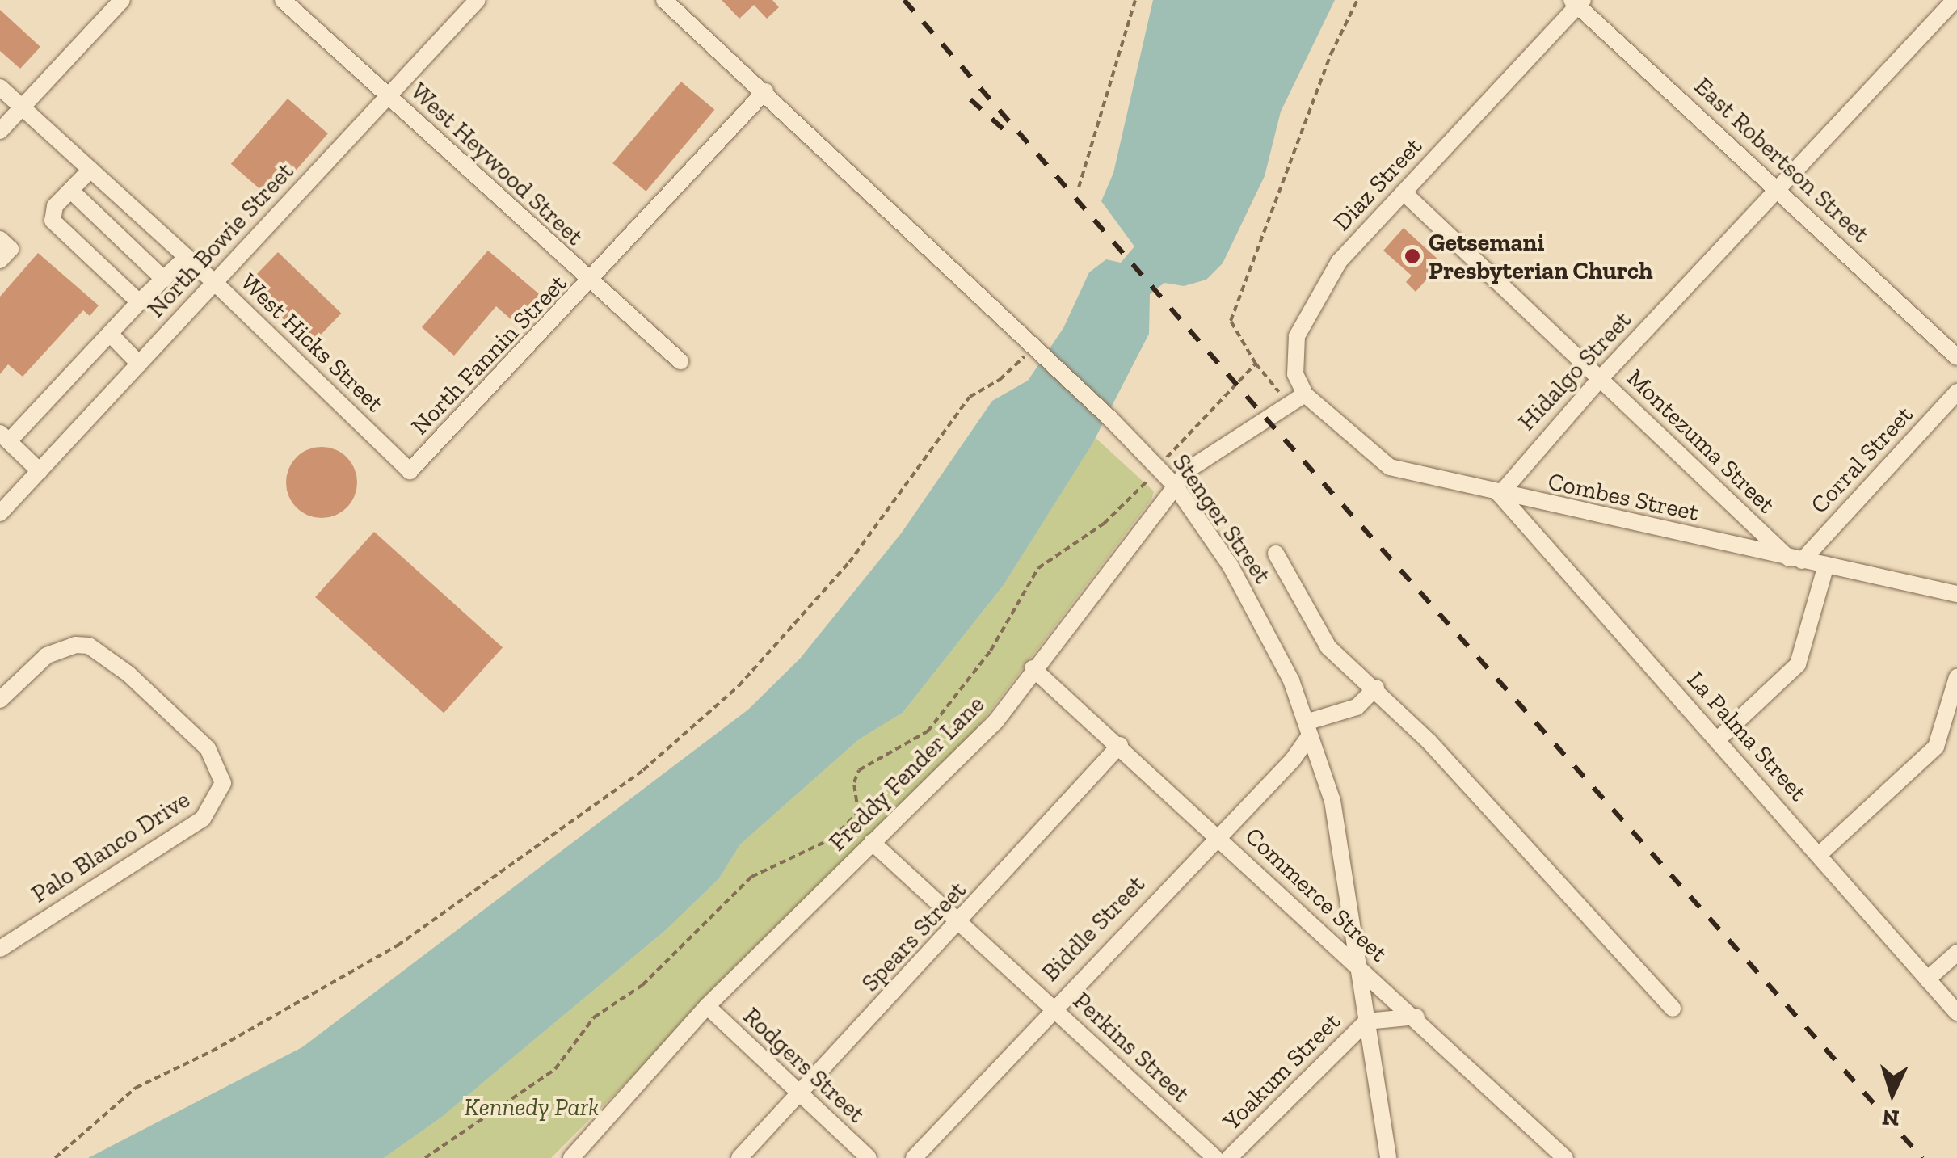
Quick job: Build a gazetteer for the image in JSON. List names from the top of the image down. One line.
{"streets":{"street":["East Robertson Street","West Heywood Street","Diaz Street","North Bowie Street","West Hicks Street","North Fannin Street","Hidalgo Street","Montezuma Street","Corral Street","Combes Street","Stenger Street","La Palma Street","Freddy Fender Lane","Palo Blanco Drive","Commerce Street","Biddle Street","Spears Street","Perkins Street","Rodgers Street","Yoakum Street"]},"crossings":[["East Robertson Street","Diaz Street"],["East Robertson Street","Hidalgo Street"],["West Heywood Street","North Bowie Street"],["West Heywood Street","North Fannin Street"],["Diaz Street","Montezuma Street"],["Diaz Street","Combes Street"],["North Bowie Street","West Hicks Street"],["West Hicks Street","North Fannin Street"],["North Fannin Street","Stenger Street"],["Hidalgo Street","Montezuma Street"],["Hidalgo Street","Combes Street"],["Hidalgo Street","La Palma Street"],["Montezuma Street","Corral Street"],["Montezuma Street","Combes Street"],["Corral Street","Combes Street"],["Combes Street","La Palma Street"],["Stenger Street","Freddy Fender Lane"],["Stenger Street","Commerce Street"],["Stenger Street","Biddle Street"],["Stenger Street","Yoakum Street"],["Freddy Fender Lane","Commerce Street"],["Freddy Fender Lane","Perkins Street"],["Freddy Fender Lane","Rodgers Street"],["Commerce Street","Biddle Street"],["Commerce Street","Spears Street"],["Commerce Street","Yoakum Street"],["Biddle Street","Perkins Street"],["Spears Street","Perkins Street"],["Spears Street","Rodgers Street"]],"parks":["Kennedy Park"],"places":["Getsemani Presbyterian Church"],"north":"bottom"}
